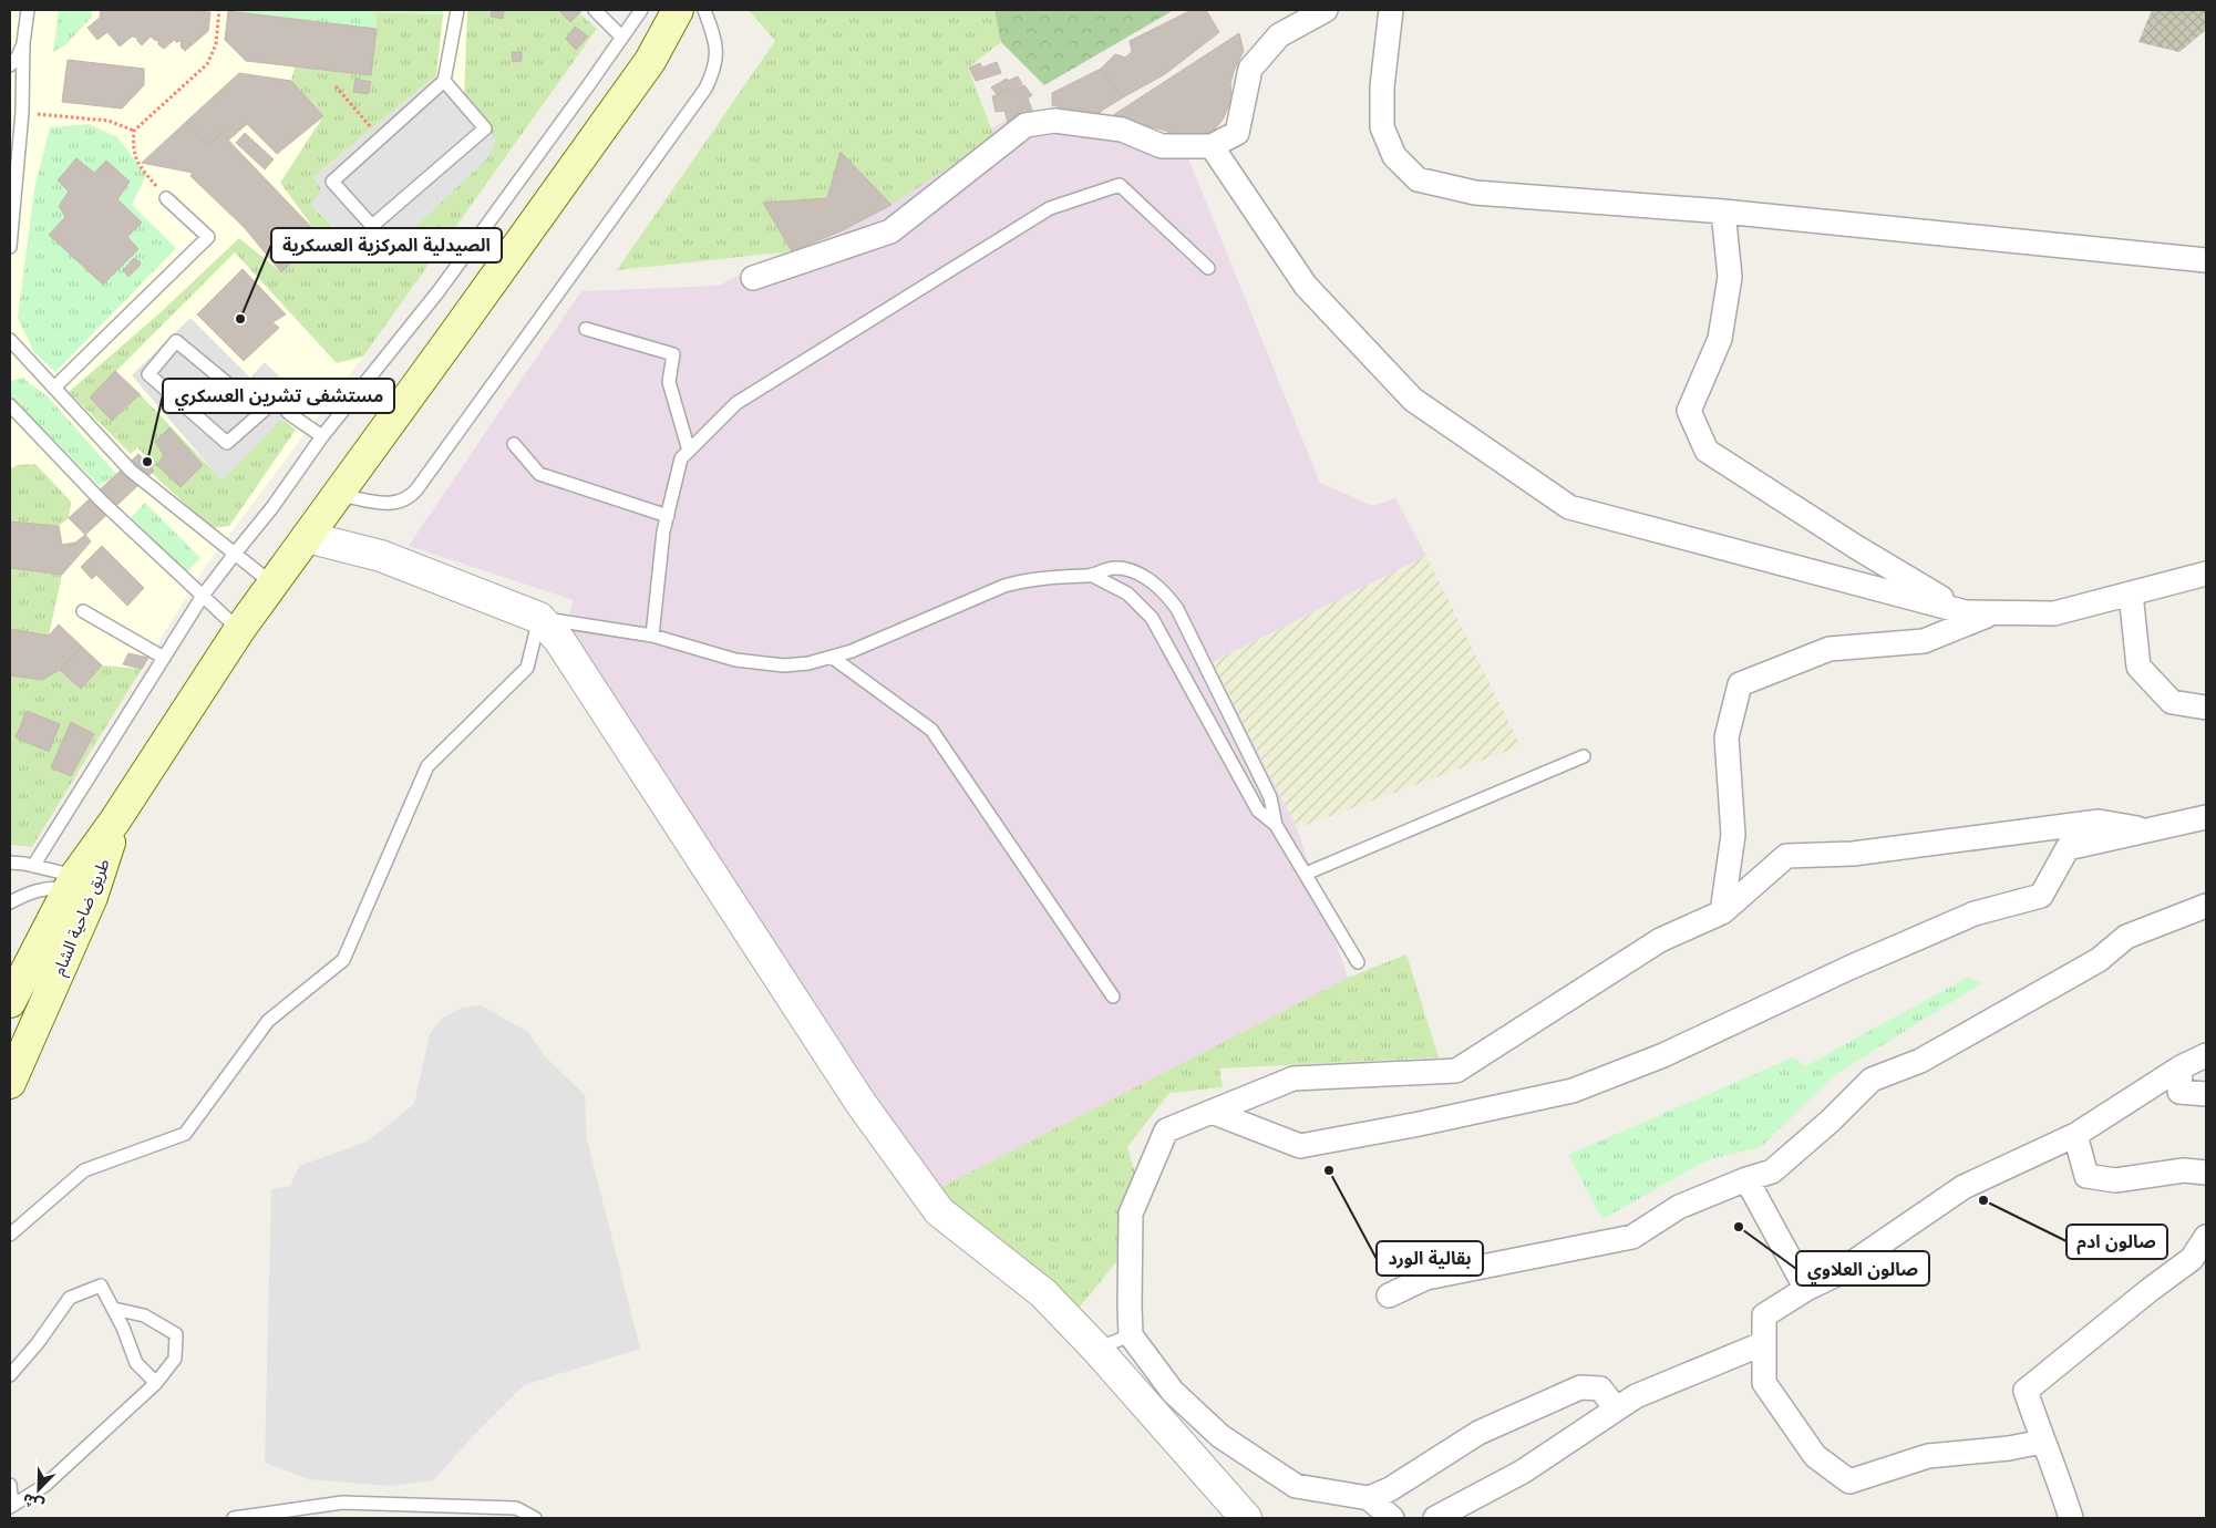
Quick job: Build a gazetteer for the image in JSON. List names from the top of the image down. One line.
{"streets":{"main road":["طريق ضاحية الشام"]},"places":["الصيدلية المركزية العسكرية","مستشفى تشرين العسكري","بقالية الورد","صالون ادم","صالون العلاوي"],"north":"bottom left"}
